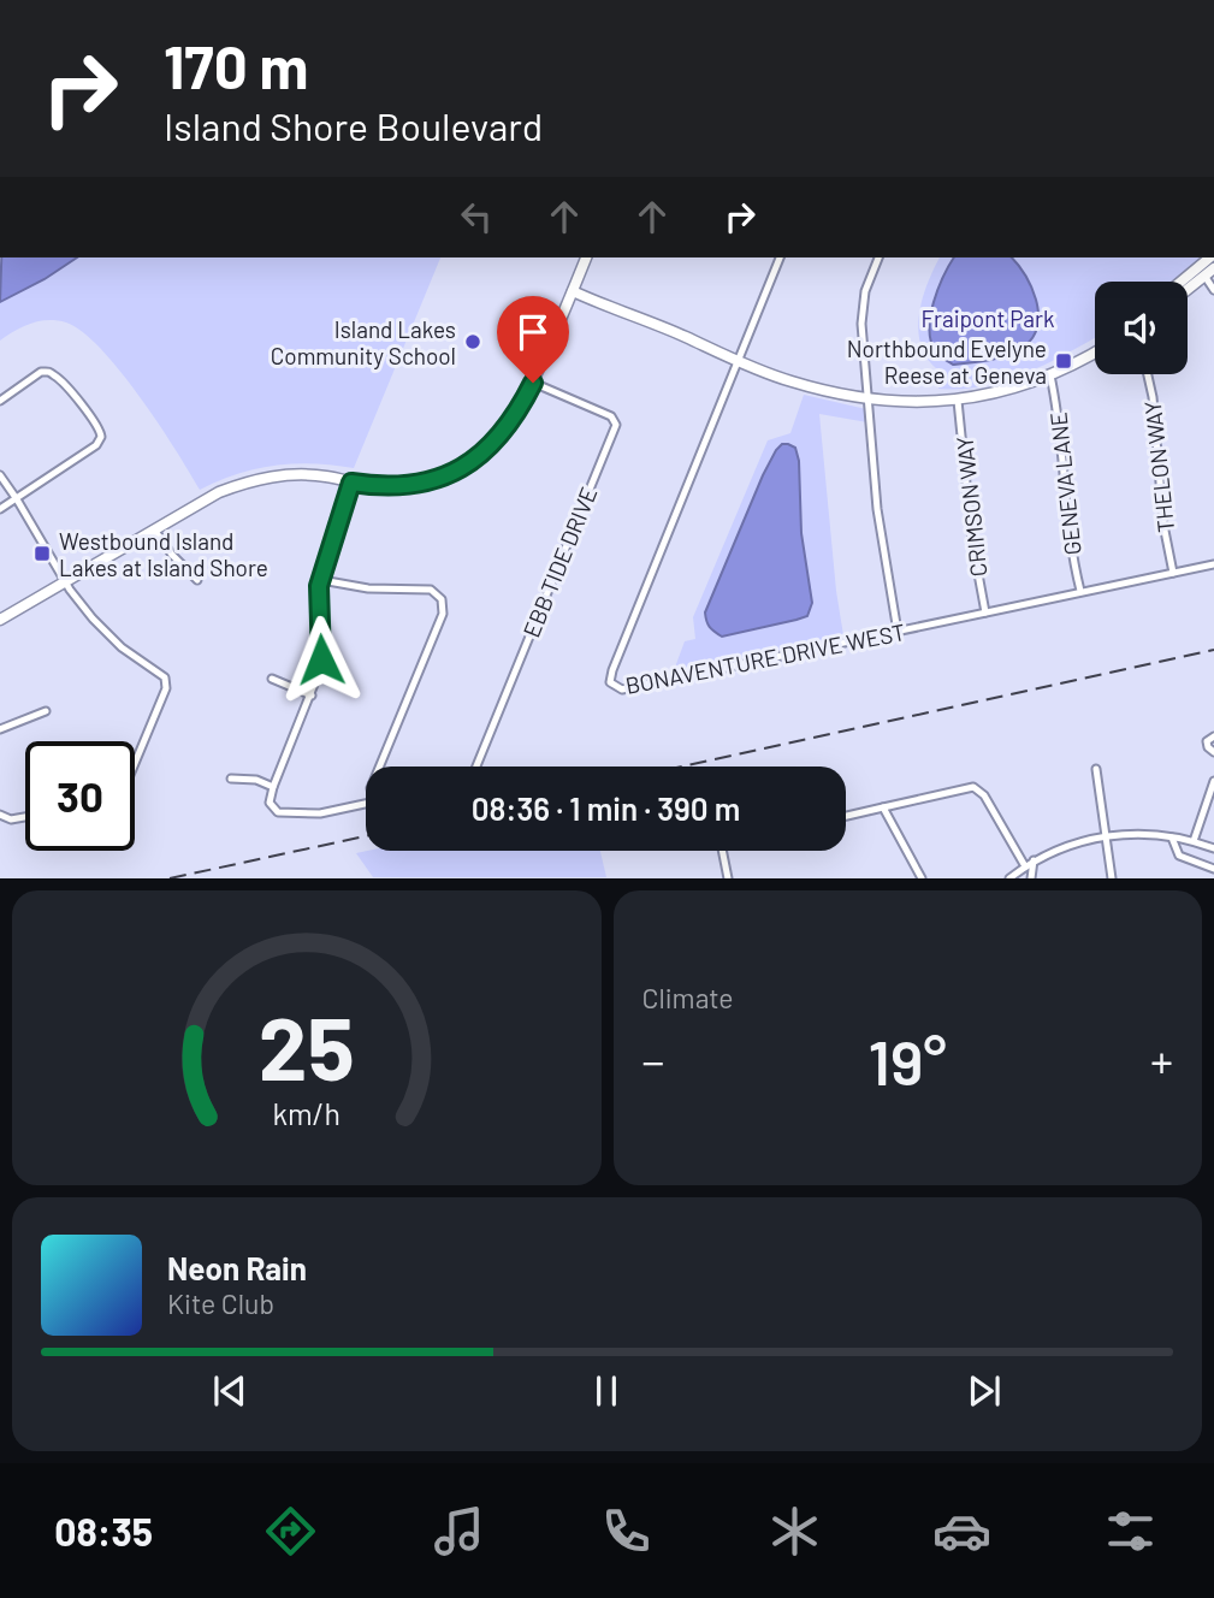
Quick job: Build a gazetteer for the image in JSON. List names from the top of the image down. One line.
{"streets":{"street":["THELON WAY","GENEVA LANE","CRIMSON WAY","EBB TIDE DRIVE","BONAVENTURE DRIVE WEST"]},"crossings":[["THELON WAY","BONAVENTURE DRIVE WEST"],["GENEVA LANE","BONAVENTURE DRIVE WEST"],["CRIMSON WAY","BONAVENTURE DRIVE WEST"]],"parks":["Fraipont Park"],"places":{"other":["Island Lakes Community School"],"transit":["Northbound Evelyne Reese at Geneva","Westbound Island Lakes at Island Shore"]},"page":{"turn":["170 m","Island Shore Boulevard"],"limit":"30","trip":"08:36 · 1 min · 390 m","tile":"Climate","heat":["−","19°","+"],"song":["Neon Rain","Kite Club"],"tabs":"08:35","gauge":["25","km/h"]}}
